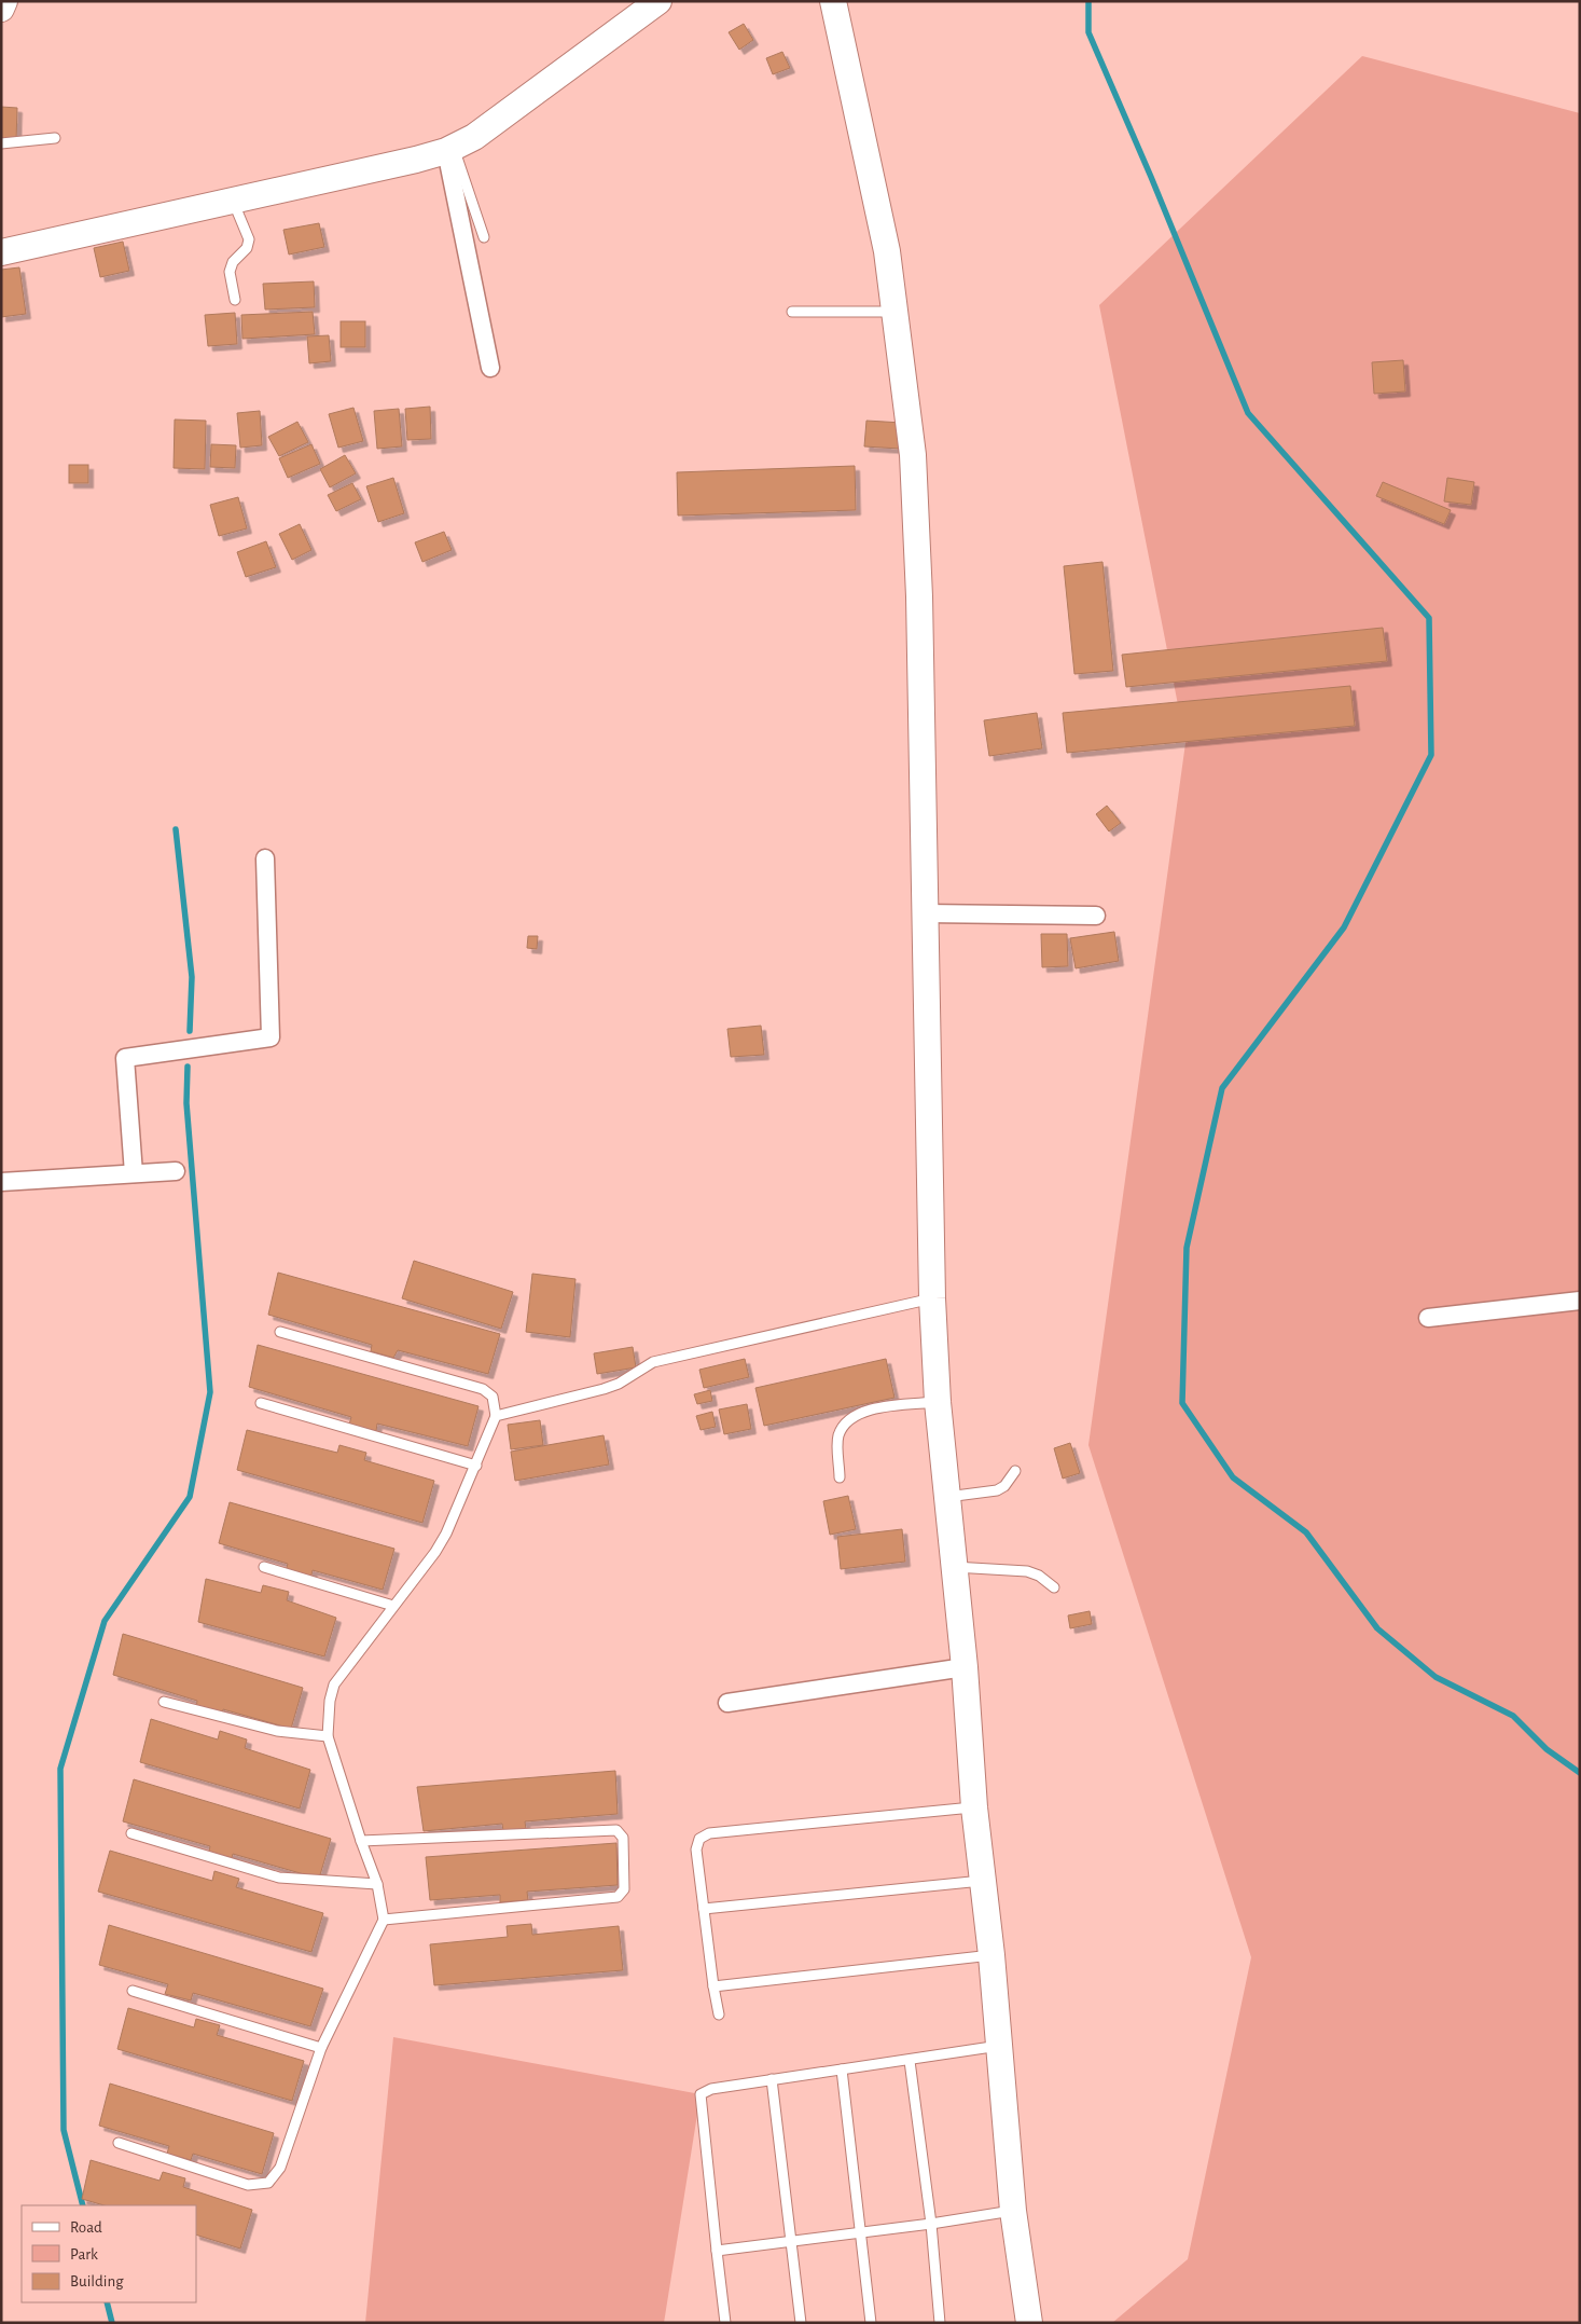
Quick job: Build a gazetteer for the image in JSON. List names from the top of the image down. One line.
{"legend":["Road","Park","Building"]}
